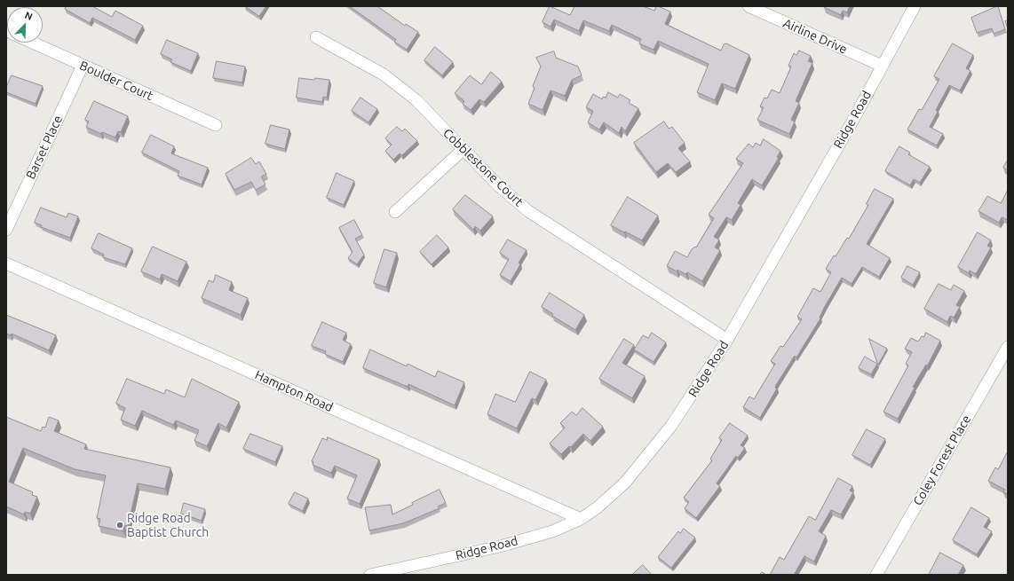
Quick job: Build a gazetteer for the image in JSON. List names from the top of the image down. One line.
{"streets":{"street":["Airline Drive","Boulder Court","Ridge Road","Barset Place","Cobblestone Court","Hampton Road","Coley Forest Place"]},"crossings":[["Airline Drive","Ridge Road"],["Boulder Court","Barset Place"],["Ridge Road","Cobblestone Court"],["Ridge Road","Hampton Road"]],"places":["Ridge Road Baptist Church"],"north":"top right"}
